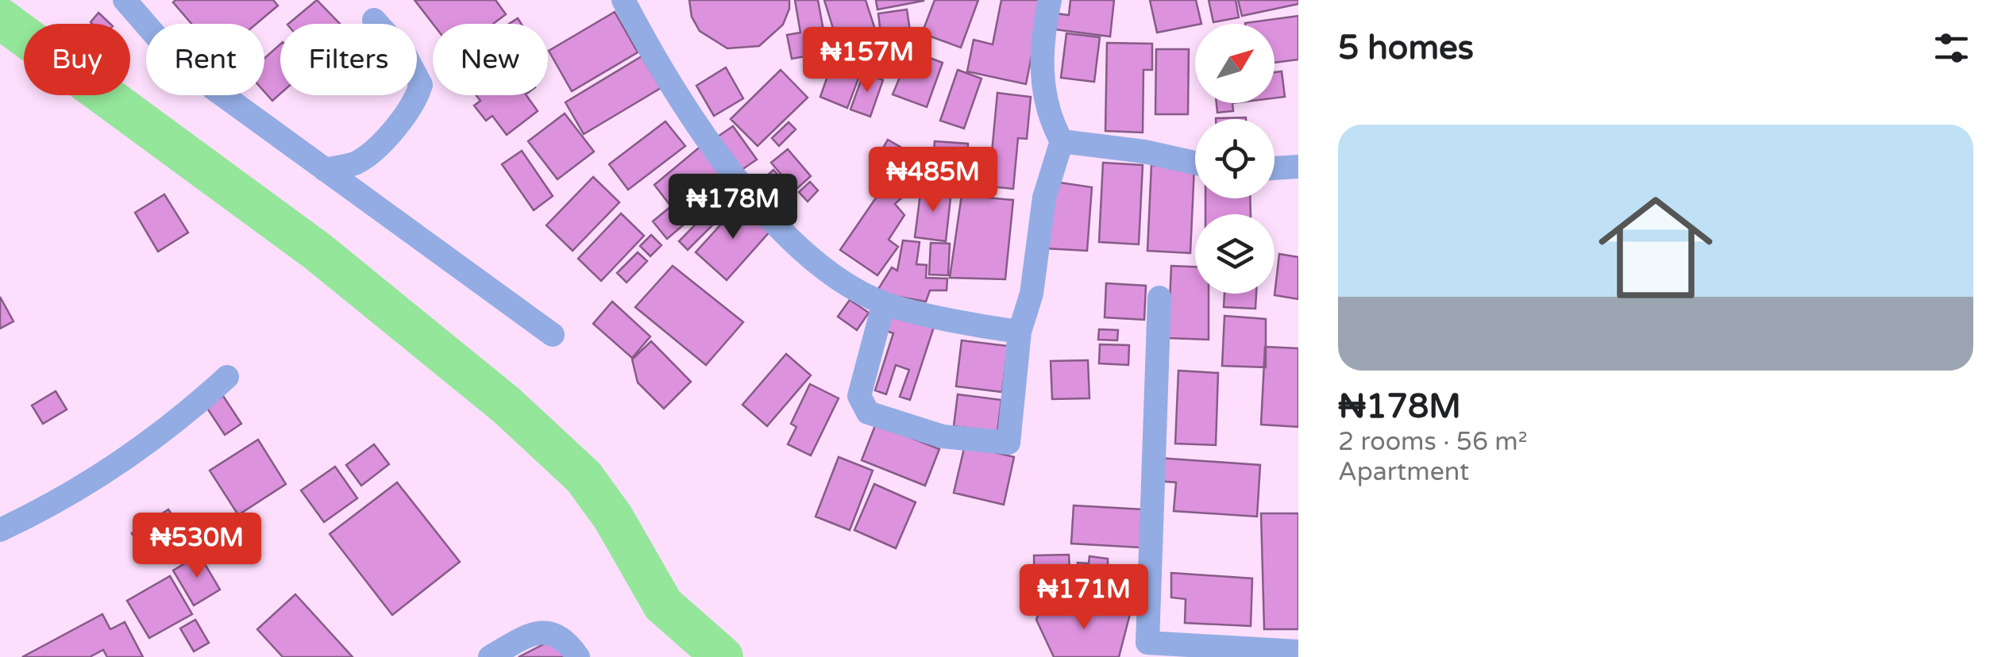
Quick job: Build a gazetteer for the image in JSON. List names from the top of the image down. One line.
{"north":"top right","page":{"heading":"5 homes","chip":["Buy","Rent","Filters","New"],"price":["₦157M","₦485M","₦178M","₦530M","₦171M"],"list":[{"name":"₦178M","note":"2 rooms · 56 m² · Apartment"}]}}
